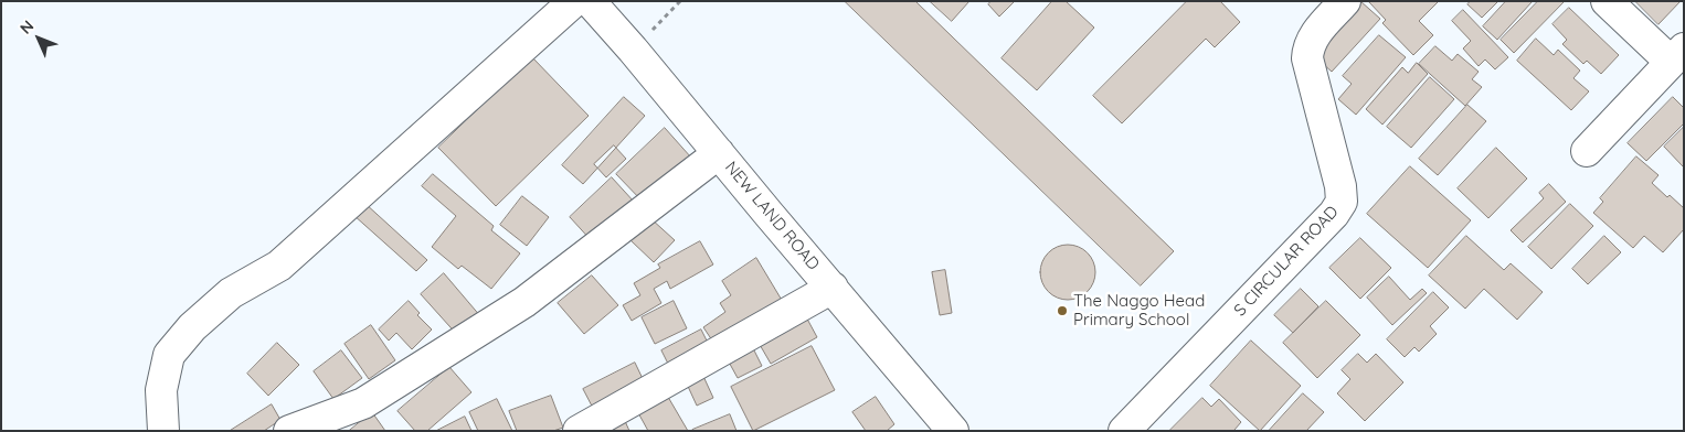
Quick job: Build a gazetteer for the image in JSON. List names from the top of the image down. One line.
{"streets":{"street":["NEW LAND ROAD","S CIRCULAR ROAD"]},"places":["The Naggo Head Primary School"],"north":"top left"}
